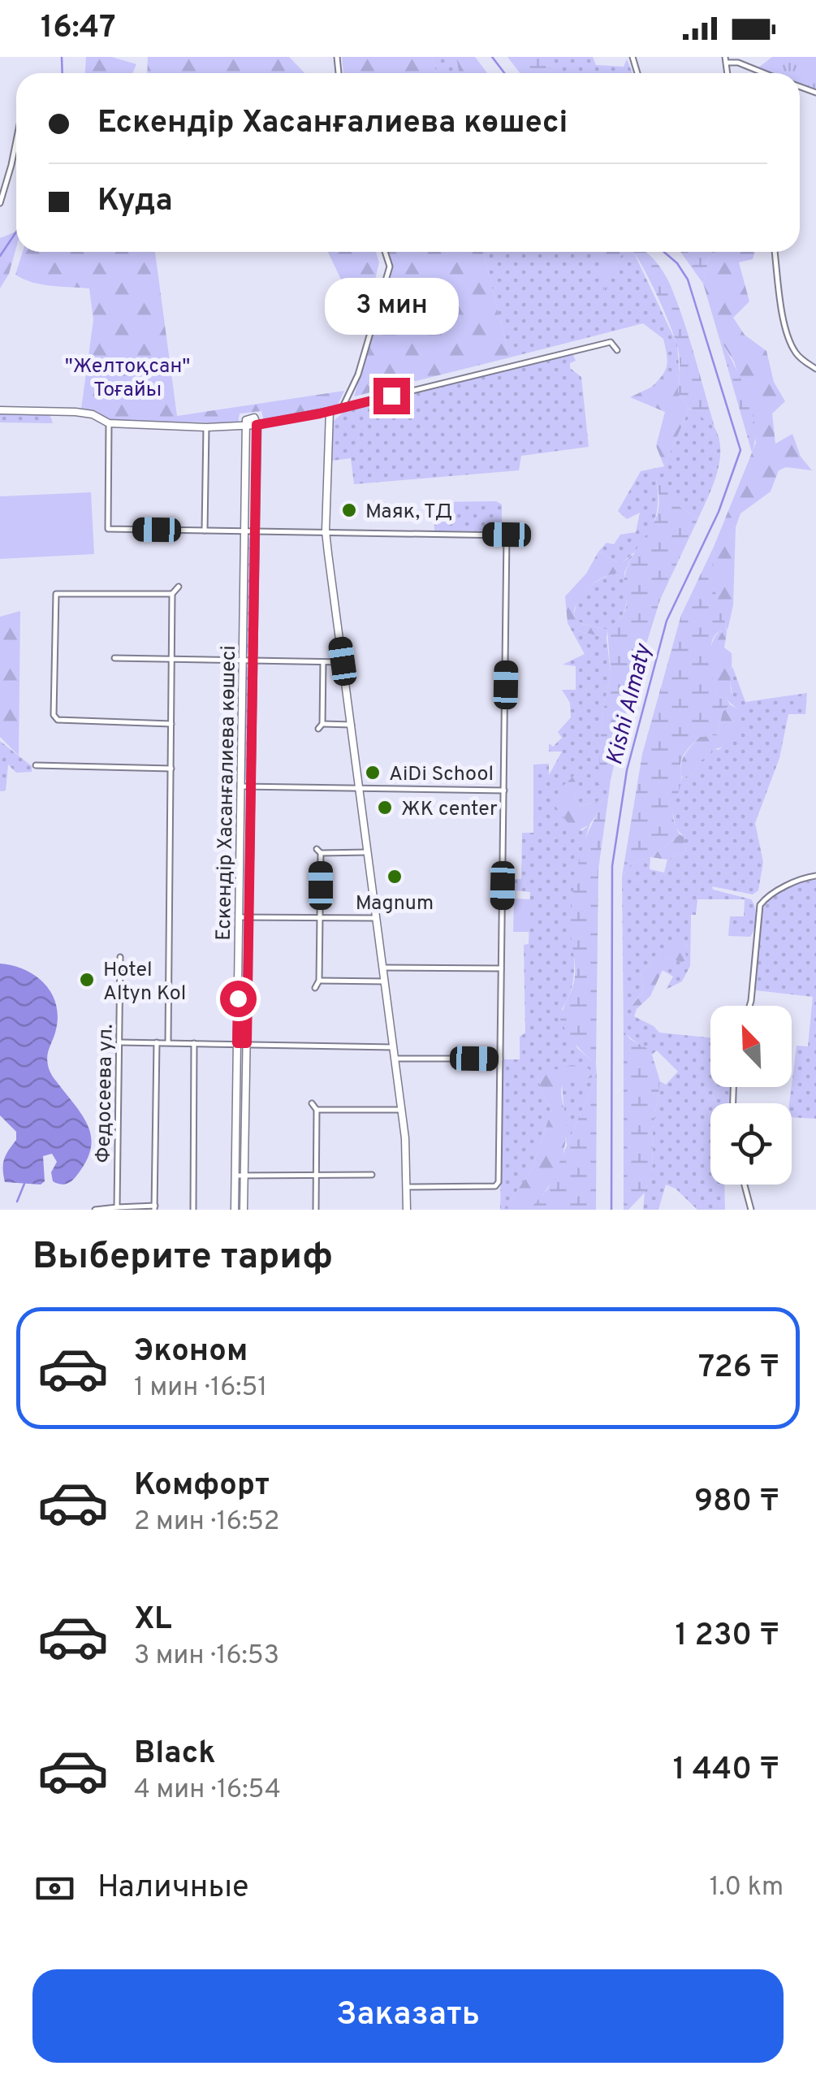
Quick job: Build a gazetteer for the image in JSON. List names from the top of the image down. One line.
{"streets":{"street":["Ескендір Хасанғалиева көшесі","Федосеева ул."]},"water":["Kіshі Almaty"],"parks":["\"Желтоқсан\" Тоғайы"],"places":["Маяк, ТД","AiDi School","ЖК center","Magnum","Hotel Altyn Kol"],"north":"top left","page":{"status":"16:47","banner":["Ескендір Хасанғалиева көшесі","Куда"],"bubble":"3 мин","heading":"Выберите тариф","list":[{"name":"Эконом","note":"1 мин · 16:51","value":"726 ₸"},{"name":"Комфорт","note":"2 мин · 16:52","value":"980 ₸"},{"name":"XL","note":"3 мин · 16:53","value":"1 230 ₸"},{"name":"Black","note":"4 мин · 16:54","value":"1 440 ₸"}],"pay":["Наличные","1.0 km"],"buttons":"Заказать"}}
